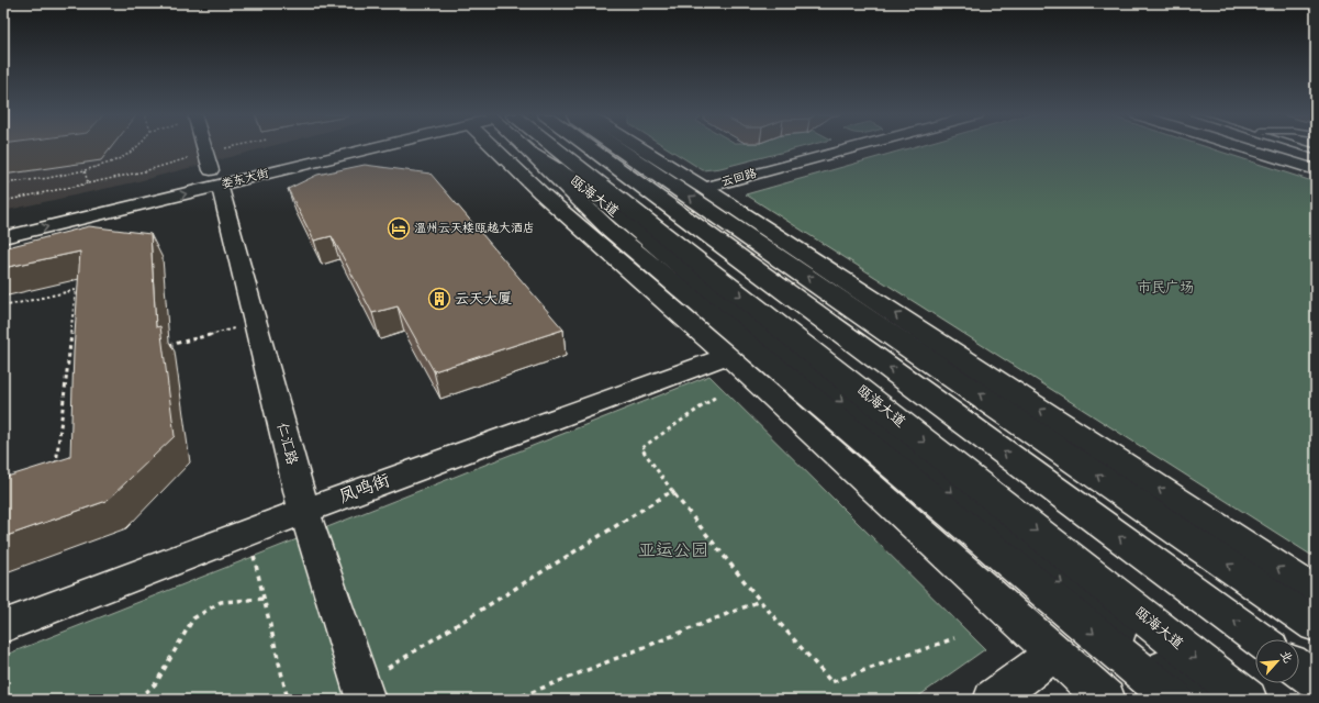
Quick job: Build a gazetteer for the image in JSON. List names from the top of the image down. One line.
{"streets":{"main road":["娄东大街","瓯海大道","仁汇路","凤鸣街"],"street":["云回路"]},"crossings":[["娄东大街","仁汇路"],["仁汇路","凤鸣街"]],"one_way":["娄东大街"],"parks":["市民广场","亚运公园"],"places":{"hotel":["温州云天楼瓯越大酒店"],"building":["云天大厦"]},"north":"top right"}
